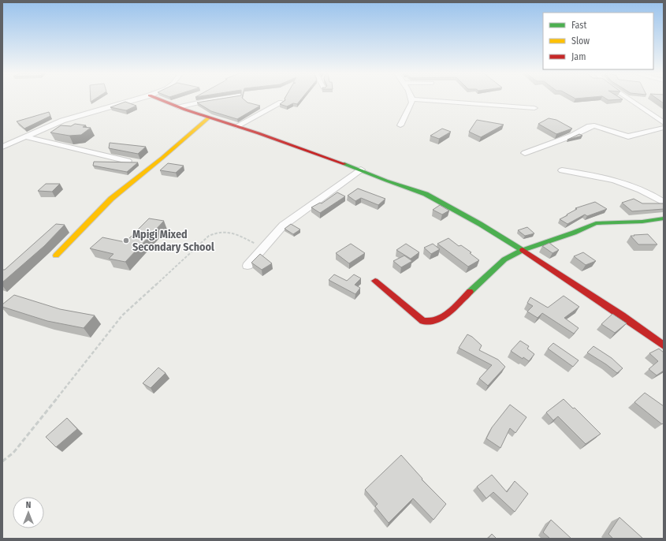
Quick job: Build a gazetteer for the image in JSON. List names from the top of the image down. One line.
{"places":["Mpigi Mixed Secondary School"],"legend":["Fast","Slow","Jam"],"north":"top"}
